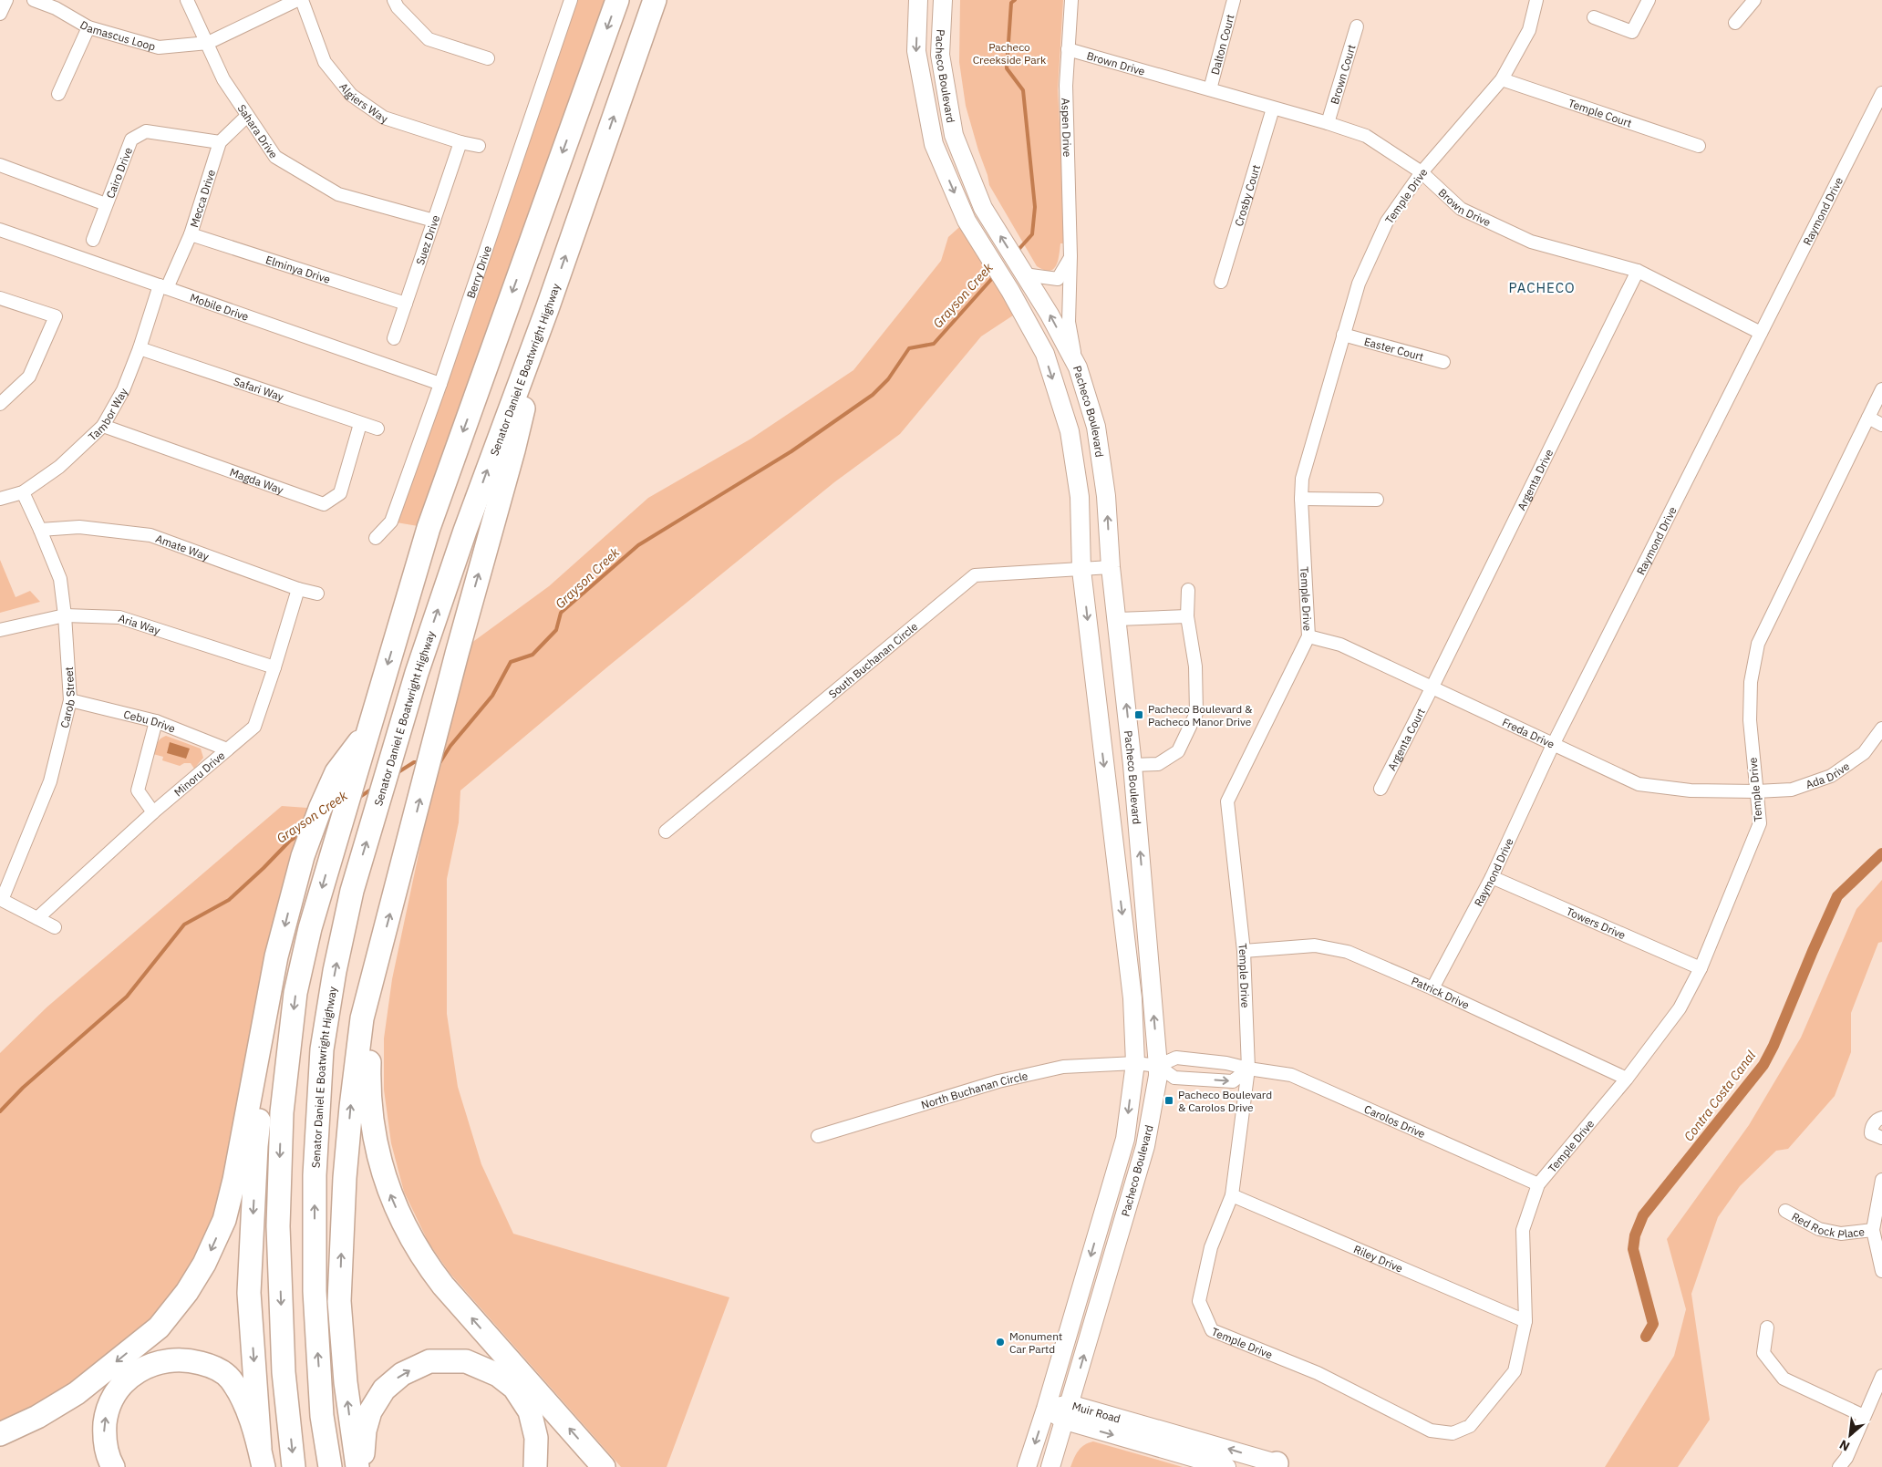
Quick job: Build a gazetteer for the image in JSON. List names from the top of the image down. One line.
{"streets":{"highway":["Senator Daniel E Boatwright Highway"],"main road":["Pacheco Boulevard","Muir Road"],"street":["Damascus Loop","Dalton Court","Brown Drive","Brown Court","Algiers Way","Temple Court","Aspen Drive","Sahara Drive","Cairo Drive","Crosby Court","Temple Drive","Mecca Drive","Raymond Drive","Suez Drive","Elminya Drive","Berry Drive","Mobile Drive","Easter Court","Safari Way","Tambor Way","Argenta Drive","Magda Way","Amate Way","Aria Way","South Buchanan Circle","Carob Street","Cebu Drive","Freda Drive","Argenta Court","Minoru Drive","Ada Drive","Towers Drive","Patrick Drive","North Buchanan Circle","Carolos Drive","Red Rock Place","Riley Drive"]},"crossings":[["Damascus Loop","Sahara Drive"],["Dalton Court","Brown Drive"],["Brown Drive","Brown Court"],["Brown Drive","Aspen Drive"],["Brown Drive","Crosby Court"],["Brown Drive","Temple Drive"],["Brown Drive","Raymond Drive"],["Brown Drive","Argenta Drive"],["Pacheco Boulevard","Aspen Drive"],["Pacheco Boulevard","South Buchanan Circle"],["Pacheco Boulevard","North Buchanan Circle"],["Pacheco Boulevard","Carolos Drive"],["Pacheco Boulevard","Muir Road"],["Algiers Way","Suez Drive"],["Temple Court","Temple Drive"],["Sahara Drive","Mecca Drive"],["Sahara Drive","Suez Drive"],["Cairo Drive","Mecca Drive"],["Temple Drive","Easter Court"],["Temple Drive","Freda Drive"],["Temple Drive","Ada Drive"],["Temple Drive","Towers Drive"],["Temple Drive","Patrick Drive"],["Temple Drive","Carolos Drive"],["Temple Drive","Riley Drive"],["Mecca Drive","Elminya Drive"],["Mecca Drive","Mobile Drive"],["Mecca Drive","Tambor Way"],["Raymond Drive","Freda Drive"],["Raymond Drive","Towers Drive"],["Raymond Drive","Patrick Drive"],["Suez Drive","Elminya Drive"],["Berry Drive","Mobile Drive"],["Mobile Drive","Tambor Way"],["Safari Way","Tambor Way"],["Safari Way","Magda Way"],["Tambor Way","Magda Way"],["Tambor Way","Carob Street"],["Argenta Drive","Freda Drive"],["Argenta Drive","Argenta Court"],["Amate Way","Carob Street"],["Amate Way","Minoru Drive"],["Aria Way","Carob Street"],["Aria Way","Minoru Drive"],["Carob Street","Cebu Drive"],["Cebu Drive","Minoru Drive"],["Freda Drive","Argenta Court"],["Freda Drive","Ada Drive"],["North Buchanan Circle","Carolos Drive"]],"districts":["PACHECO"],"water":["Grayson Creek","Contra Costa Canal"],"parks":["Pacheco Creekside Park"],"places":{"transit":["Pacheco Boulevard & Pacheco Manor Drive","Pacheco Boulevard & Carolos Drive"],"other":["Monument Car Partd"]},"north":"bottom left"}
